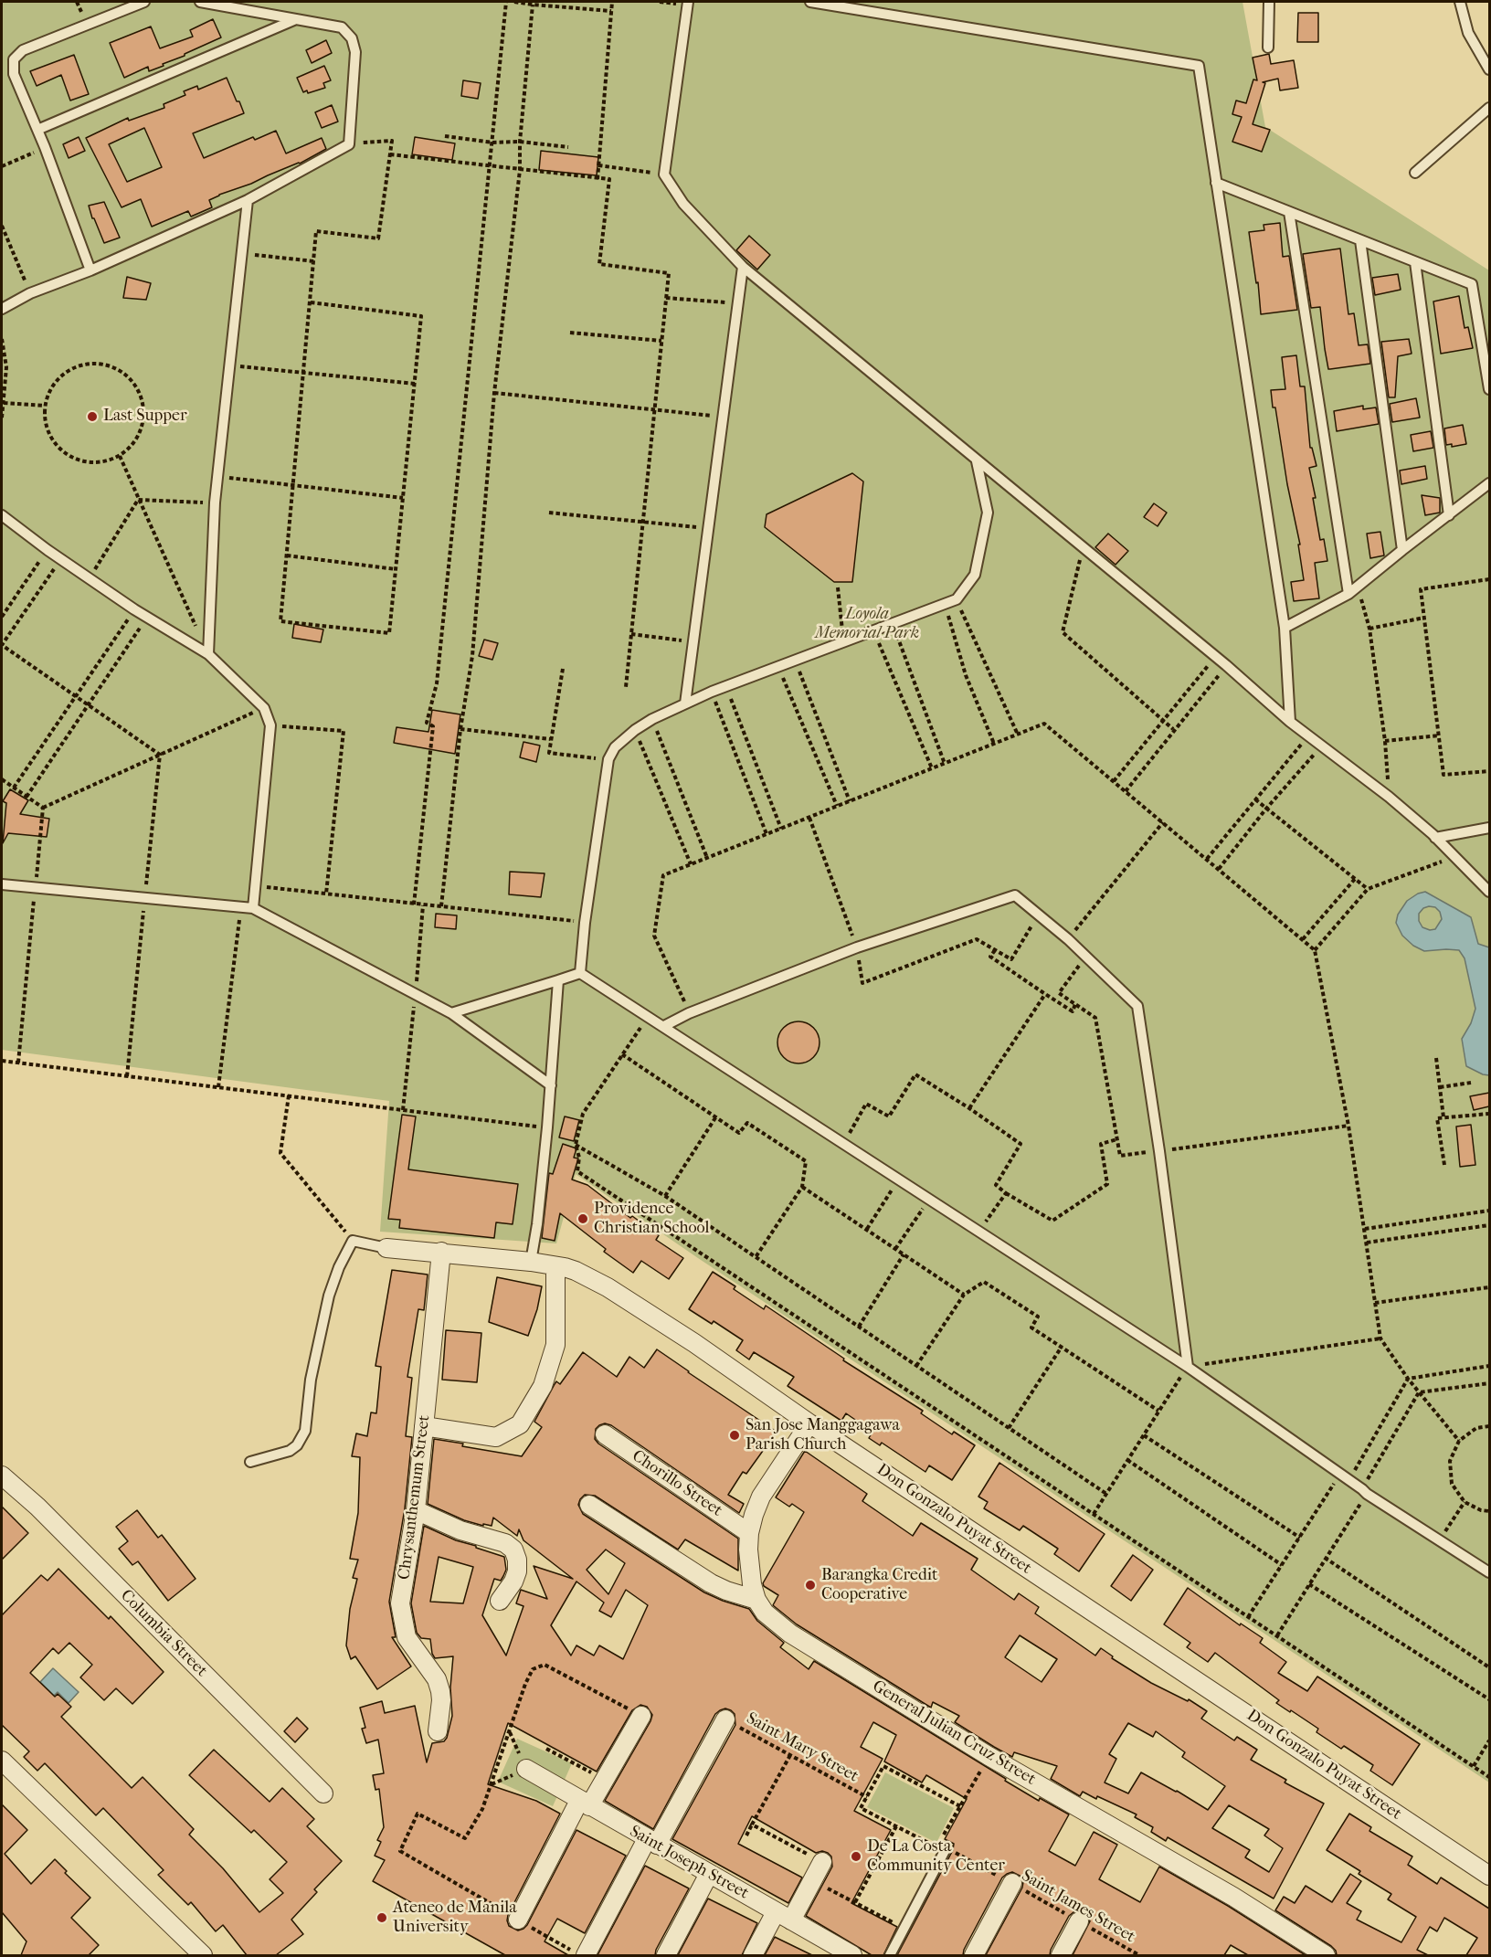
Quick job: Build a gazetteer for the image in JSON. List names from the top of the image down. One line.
{"streets":{"street":["Chorillo Street","Chrysanthemum Street","Don Gonzalo Puyat Street","Columbia Street","General Julian Cruz Street","Saint Joseph Street"],"path":["Saint Mary Street","Saint James Street"]},"crossings":[["Chorillo Street","General Julian Cruz Street"],["Chrysanthemum Street","Don Gonzalo Puyat Street"],["Don Gonzalo Puyat Street","General Julian Cruz Street"],["Saint Mary Street","Saint James Street"]],"parks":["Loyola Memorial Park"],"places":["Last Supper","Providence Christian School","San Jose Manggagawa Parish Church","Barangka Credit Cooperative","De La Costa Community Center","Ateneo de Manila University"]}
